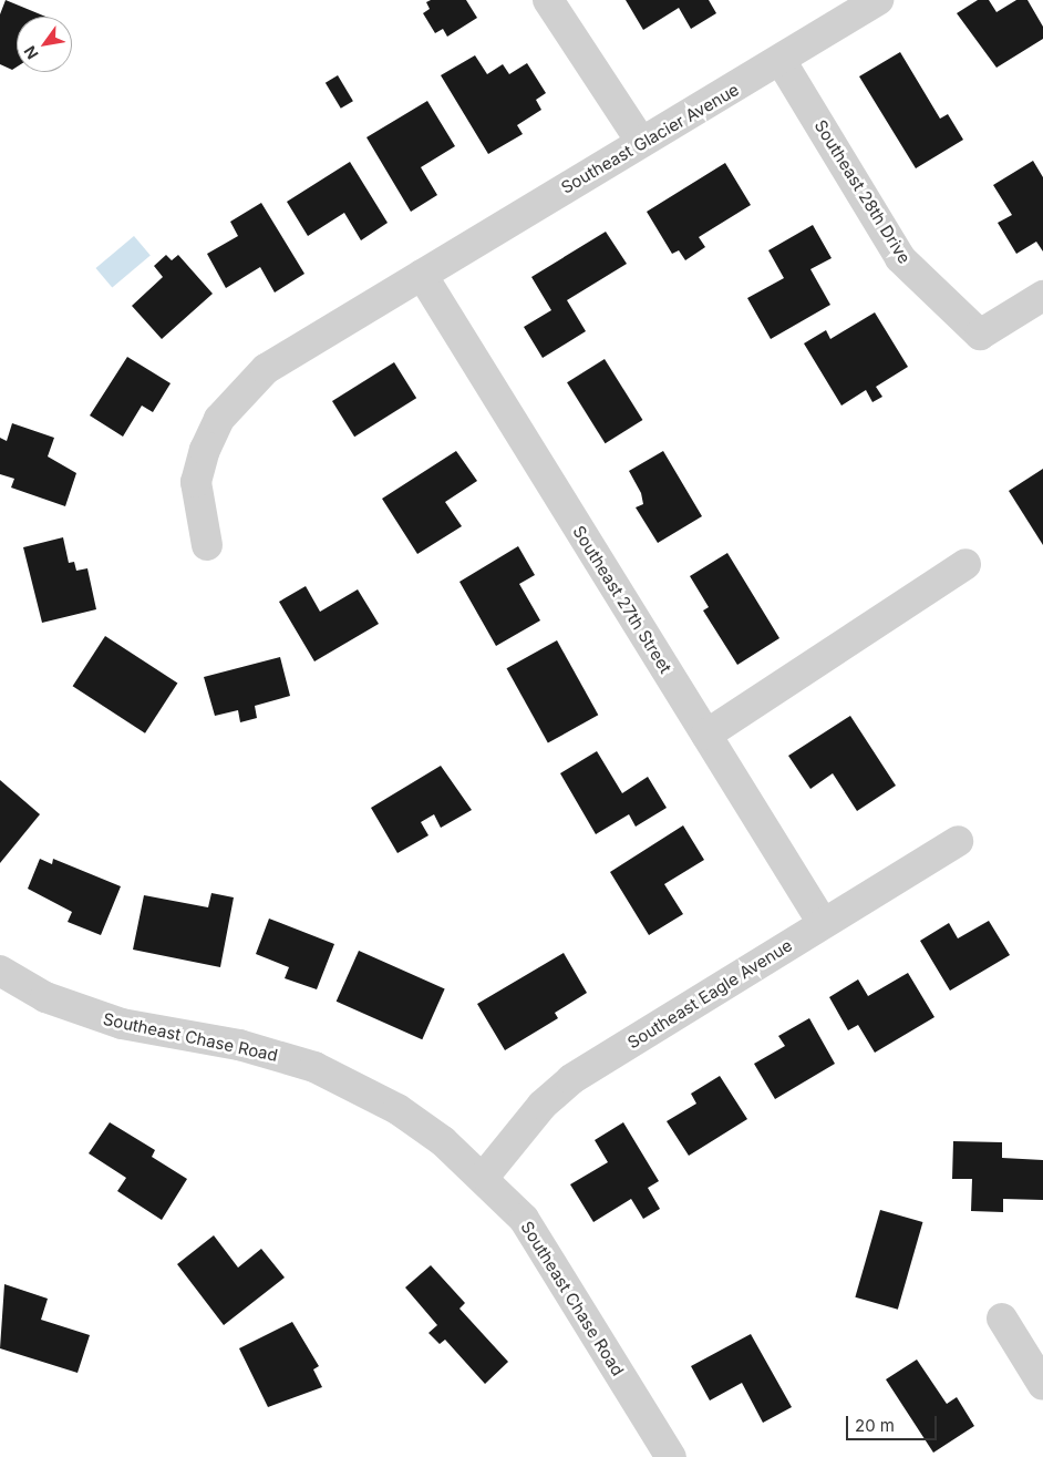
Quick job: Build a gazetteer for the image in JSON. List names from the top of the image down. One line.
{"streets":{"street":["Southeast Glacier Avenue","Southeast 28th Drive","Southeast 27th Street","Southeast Eagle Avenue","Southeast Chase Road"]},"crossings":[["Southeast Glacier Avenue","Southeast 28th Drive"],["Southeast Glacier Avenue","Southeast 27th Street"],["Southeast 27th Street","Southeast Eagle Avenue"],["Southeast Eagle Avenue","Southeast Chase Road"]],"scale_bar":"20 m","north":"bottom left"}
